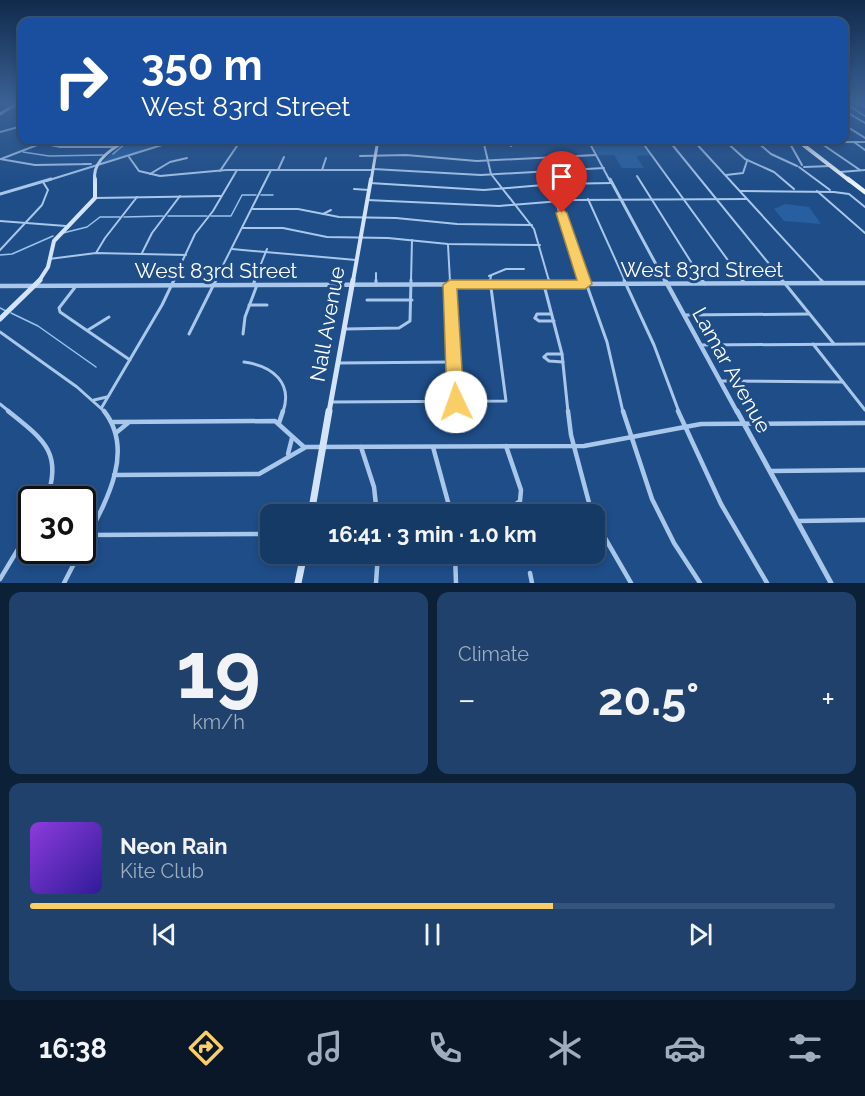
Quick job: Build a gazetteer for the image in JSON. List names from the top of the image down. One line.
{"streets":{"main road":["Nall Avenue"],"street":["West 83rd Street","Lamar Avenue"]},"crossings":[["West 83rd Street","Nall Avenue"],["West 83rd Street","Lamar Avenue"]],"page":{"turn":["350 m","West 83rd Street"],"limit":"30","trip":"16:41 · 3 min · 1.0 km","tile":[["19","km/h"],"Climate"],"heat":["−","20.5°","+"],"song":["Neon Rain","Kite Club"],"tabs":"16:38"}}
